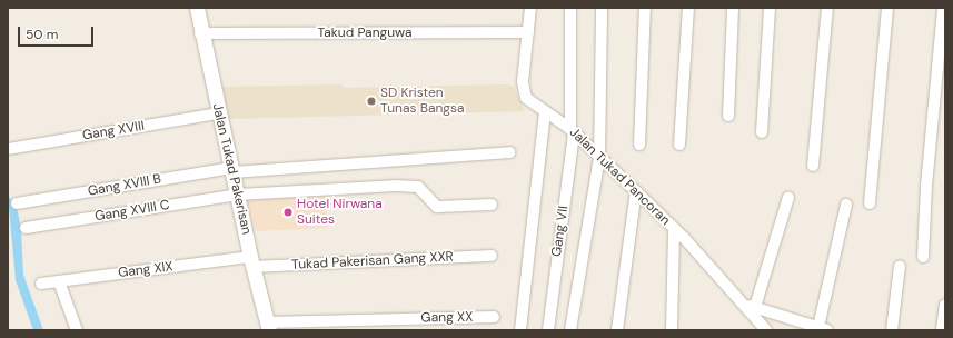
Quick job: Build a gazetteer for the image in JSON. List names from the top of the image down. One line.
{"streets":{"street":["Takud Panguwa","Gang XVIII","Jalan Tukad Pakerisan","Jalan Tukad Pancoran","Gang XVIII B","Gang XVIII C","Gang VII","Tukad Pakerisan Gang XXR","Gang XIX","Gang XX"]},"crossings":[["Takud Panguwa","Jalan Tukad Pakerisan"],["Takud Panguwa","Jalan Tukad Pancoran"],["Gang XVIII","Jalan Tukad Pakerisan"],["Jalan Tukad Pakerisan","Gang XVIII B"],["Jalan Tukad Pakerisan","Gang XVIII C"],["Jalan Tukad Pakerisan","Tukad Pakerisan Gang XXR"],["Jalan Tukad Pakerisan","Gang XIX"],["Jalan Tukad Pakerisan","Gang XX"],["Jalan Tukad Pancoran","Gang VII"],["Tukad Pakerisan Gang XXR","Gang XIX"]],"places":["SD Kristen Tunas Bangsa","Hotel Nirwana Suites"],"scale_bar":"50 m"}
